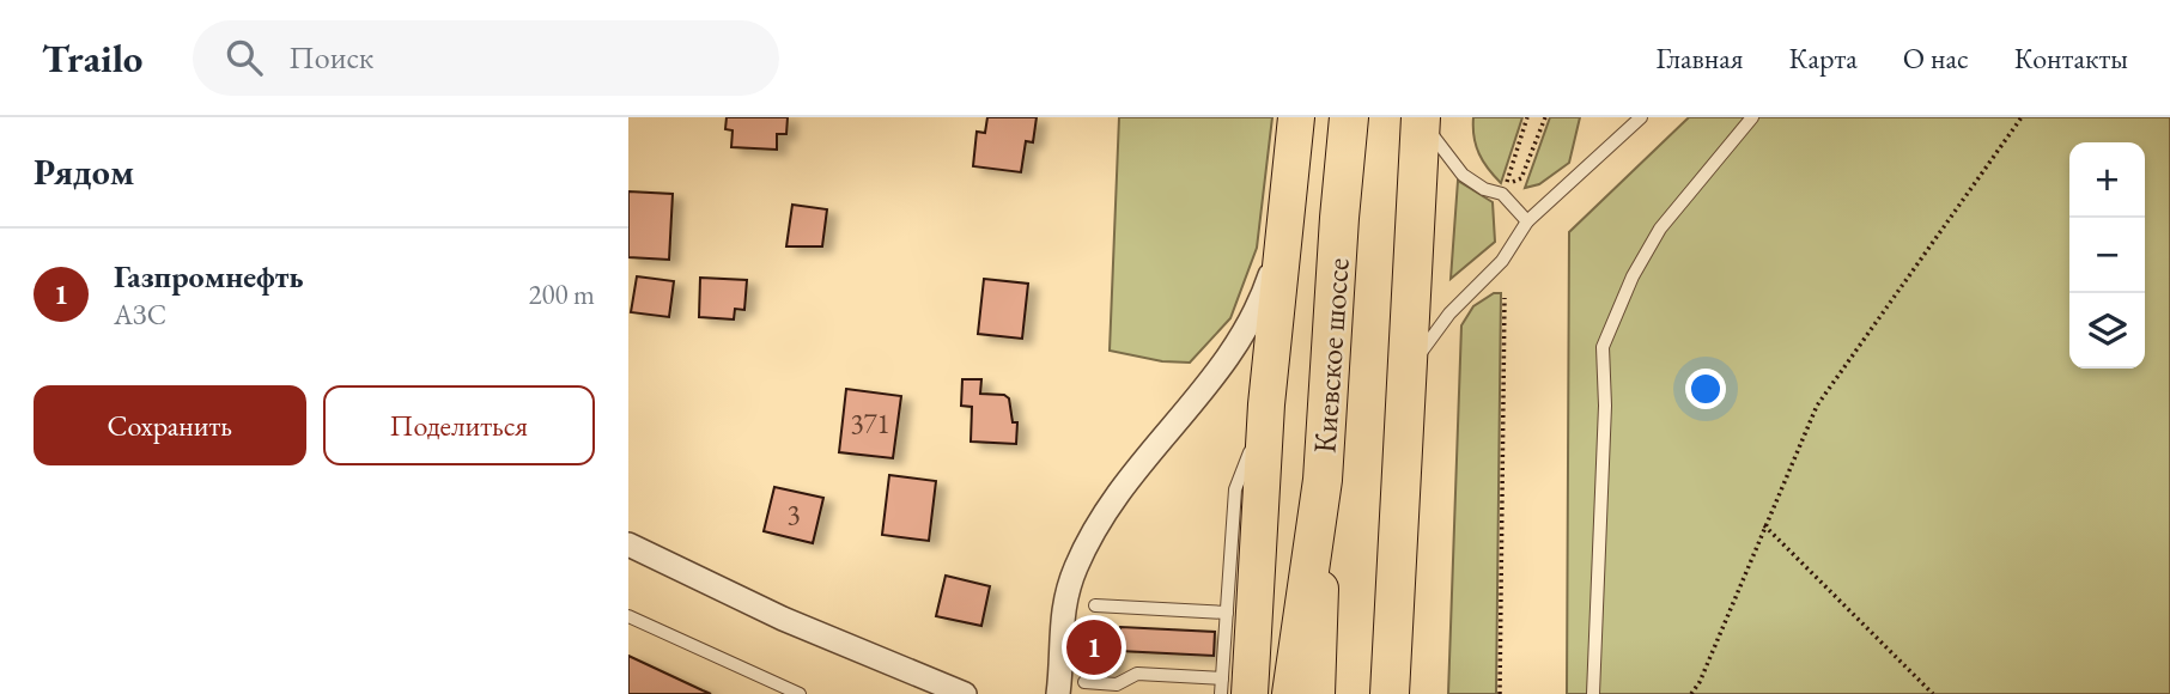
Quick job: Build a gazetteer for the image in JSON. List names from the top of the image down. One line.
{"streets":{"highway":["Киевское шоссе"]},"house_numbers":["371","3"],"page":{"header":"Trailo","search":"Поиск","nav":["Главная","Карта","О нас","Контакты"],"heading":"Рядом","map_buttons":["+","−"],"list":[{"mark":"1","name":"Газпромнефть","note":"АЗС","value":"200 m"}],"buttons":["Сохранить","Поделиться"],"pins":"1"}}
